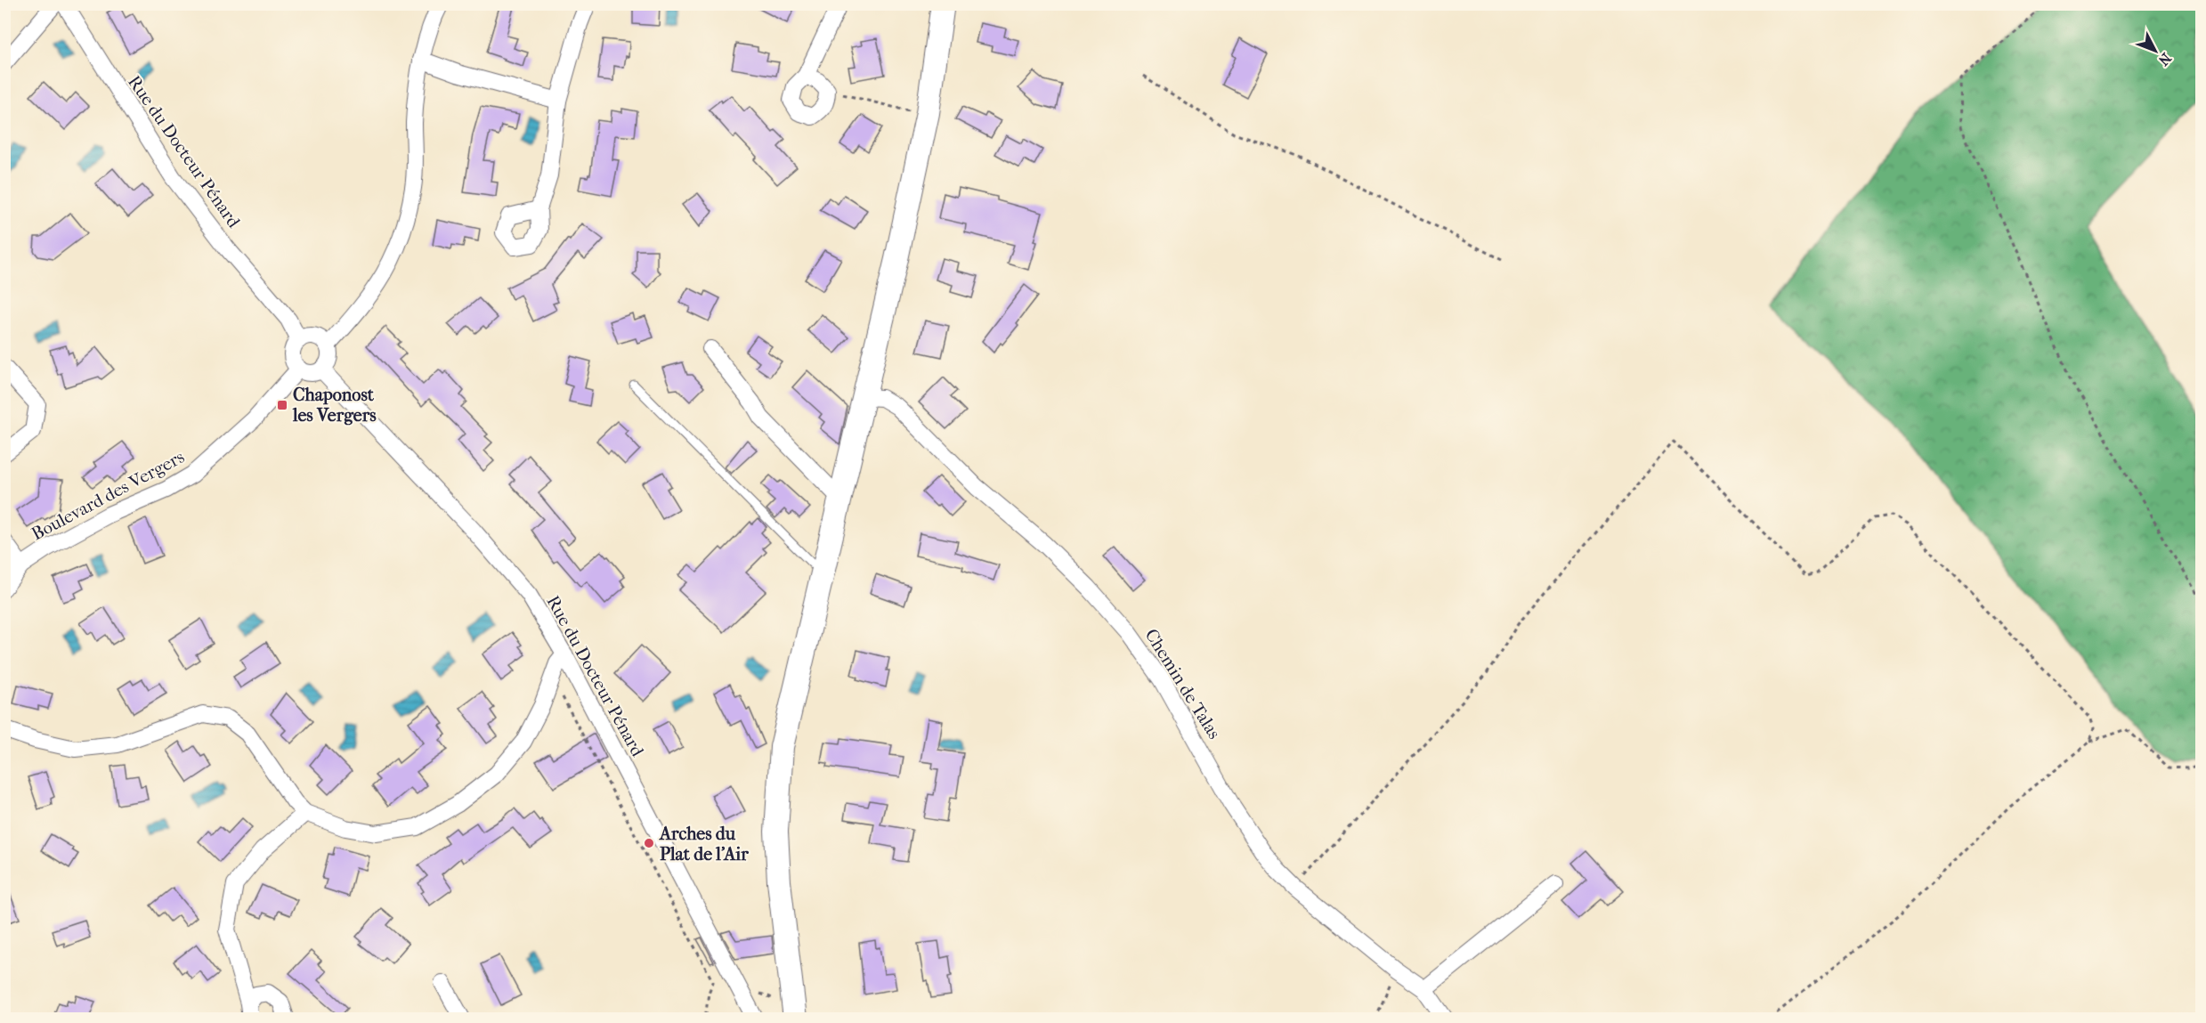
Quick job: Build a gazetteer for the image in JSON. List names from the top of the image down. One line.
{"streets":{"street":["Rue du Docteur Pénard","Boulevard des Vergers","Chemin de Talas"]},"crossings":[["Rue du Docteur Pénard","Boulevard des Vergers"]],"places":{"transit":["Chaponost les Vergers"],"other":["Arches du Plat de l'Air"]},"north":"bottom right"}
